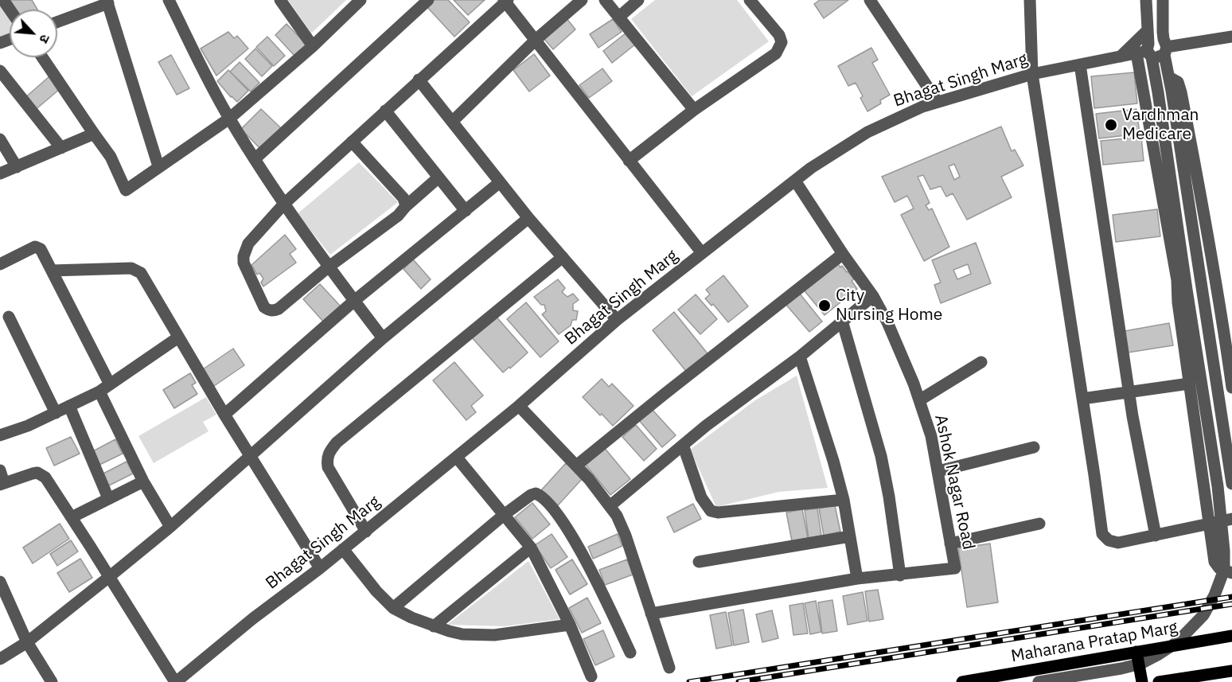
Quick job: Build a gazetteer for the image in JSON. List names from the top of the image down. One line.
{"streets":{"main road":["Maharana Pratap Marg"],"street":["Bhagat Singh Marg","Ashok Nagar Road"]},"crossings":[["Bhagat Singh Marg","Ashok Nagar Road"]],"places":["Vardhman Medicare","City Nursing Home"],"north":"bottom right"}
